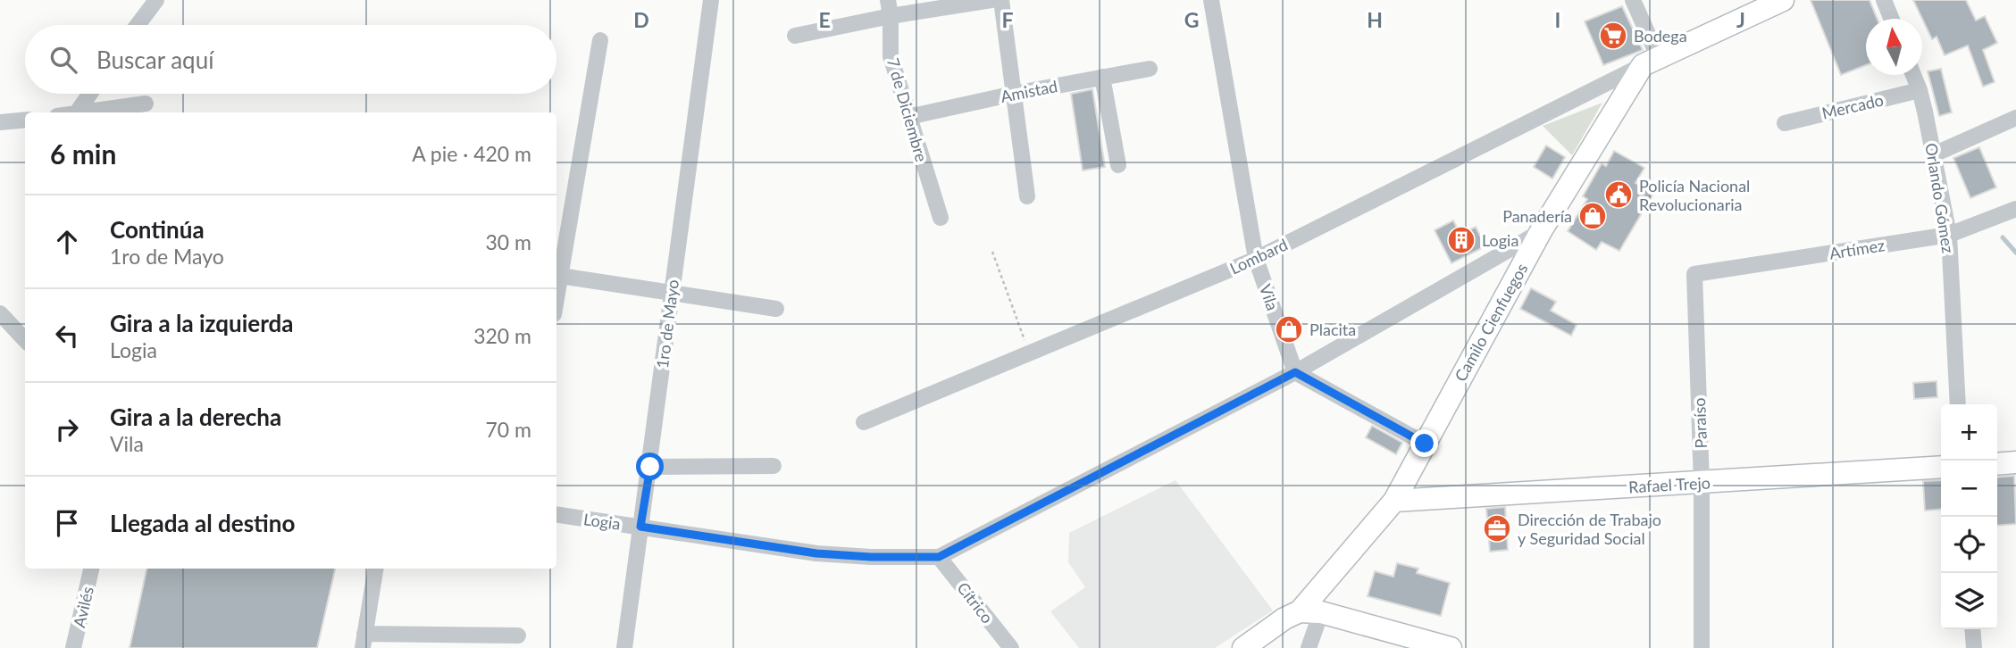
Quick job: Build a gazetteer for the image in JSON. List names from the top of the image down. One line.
{"streets":{"main road":["Camilo Cienfuegos","Rafael Trejo"],"street":["Amistad","Mercado","7 de Diciembre","Orlando Gómez","Artímez","Lombard","Vila","1ro de Mayo","Paraíso","Logia","Cítrico","Avilés"]},"crossings":[["Amistad","7 de Diciembre"],["Mercado","Orlando Gómez"],["Orlando Gómez","Artímez"],["Artímez","Paraíso"],["Lombard","Vila"],["Lombard","Camilo Cienfuegos"],["Vila","Logia"],["Camilo Cienfuegos","Rafael Trejo"],["Camilo Cienfuegos","Logia"],["1ro de Mayo","Logia"],["Paraíso","Rafael Trejo"],["Logia","Cítrico"]],"places":{"supermarket":["Bodega"],"public building":["Policía Nacional Revolucionaria"],"shop":["Panadería","Placita"],"building":["Logia"],"office":["Dirección de Trabajo y Seguridad Social"]},"north":"top","page":{"search":"Buscar aquí","heading":["6 min","A pie · 420 m"],"list":[["Continúa","1ro de Mayo","30 m"],["Gira a la izquierda","Logia","320 m"],["Gira a la derecha","Vila","70 m"],"Llegada al destino"],"map_buttons":["+","−"]},"grid":{"columns":["D","E","F","G","H","I","J"]}}
